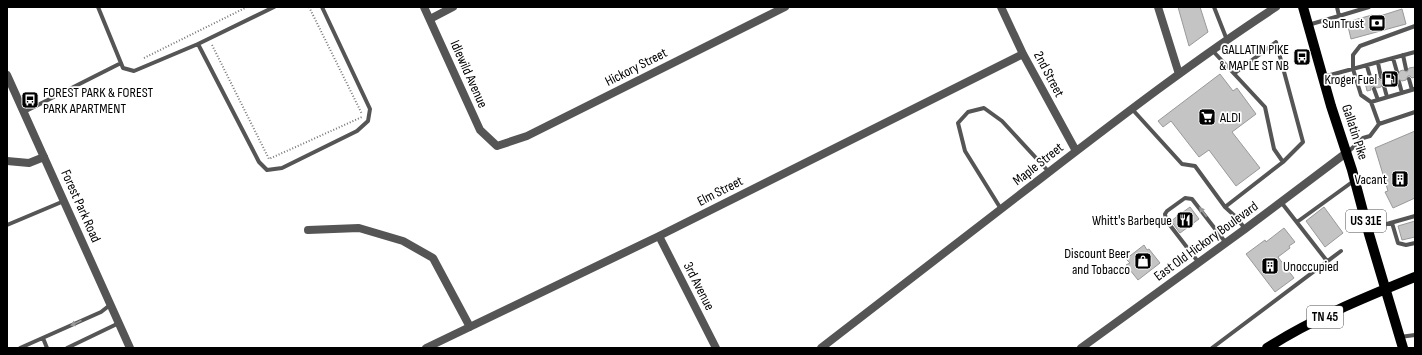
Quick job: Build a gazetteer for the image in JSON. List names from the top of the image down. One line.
{"streets":{"main road":["Gallatin Pike","US 31E","TN 45"],"street":["Hickory Street","Idlewild Avenue","2nd Street","Maple Street","Elm Street","Forest Park Road","East Old Hickory Boulevard","3rd Avenue"]},"crossings":[["Hickory Street","Idlewild Avenue"],["2nd Street","Maple Street"],["2nd Street","Elm Street"],["Gallatin Pike","US 31E"],["Gallatin Pike","East Old Hickory Boulevard"],["Gallatin Pike","TN 45"],["Elm Street","3rd Avenue"],["US 31E","TN 45"]],"places":{"bank":["SunTrust"],"bus stop":["GALLATIN PIKE & MAPLE ST NB","FOREST PARK & FOREST PARK APARTMENT"],"fuel station":["Kroger Fuel"],"supermarket":["ALDI"],"building":["Vacant","Unoccupied"],"restaurant":["Whitt's Barbeque"],"shop":["Discount Beer and Tobacco"]}}
